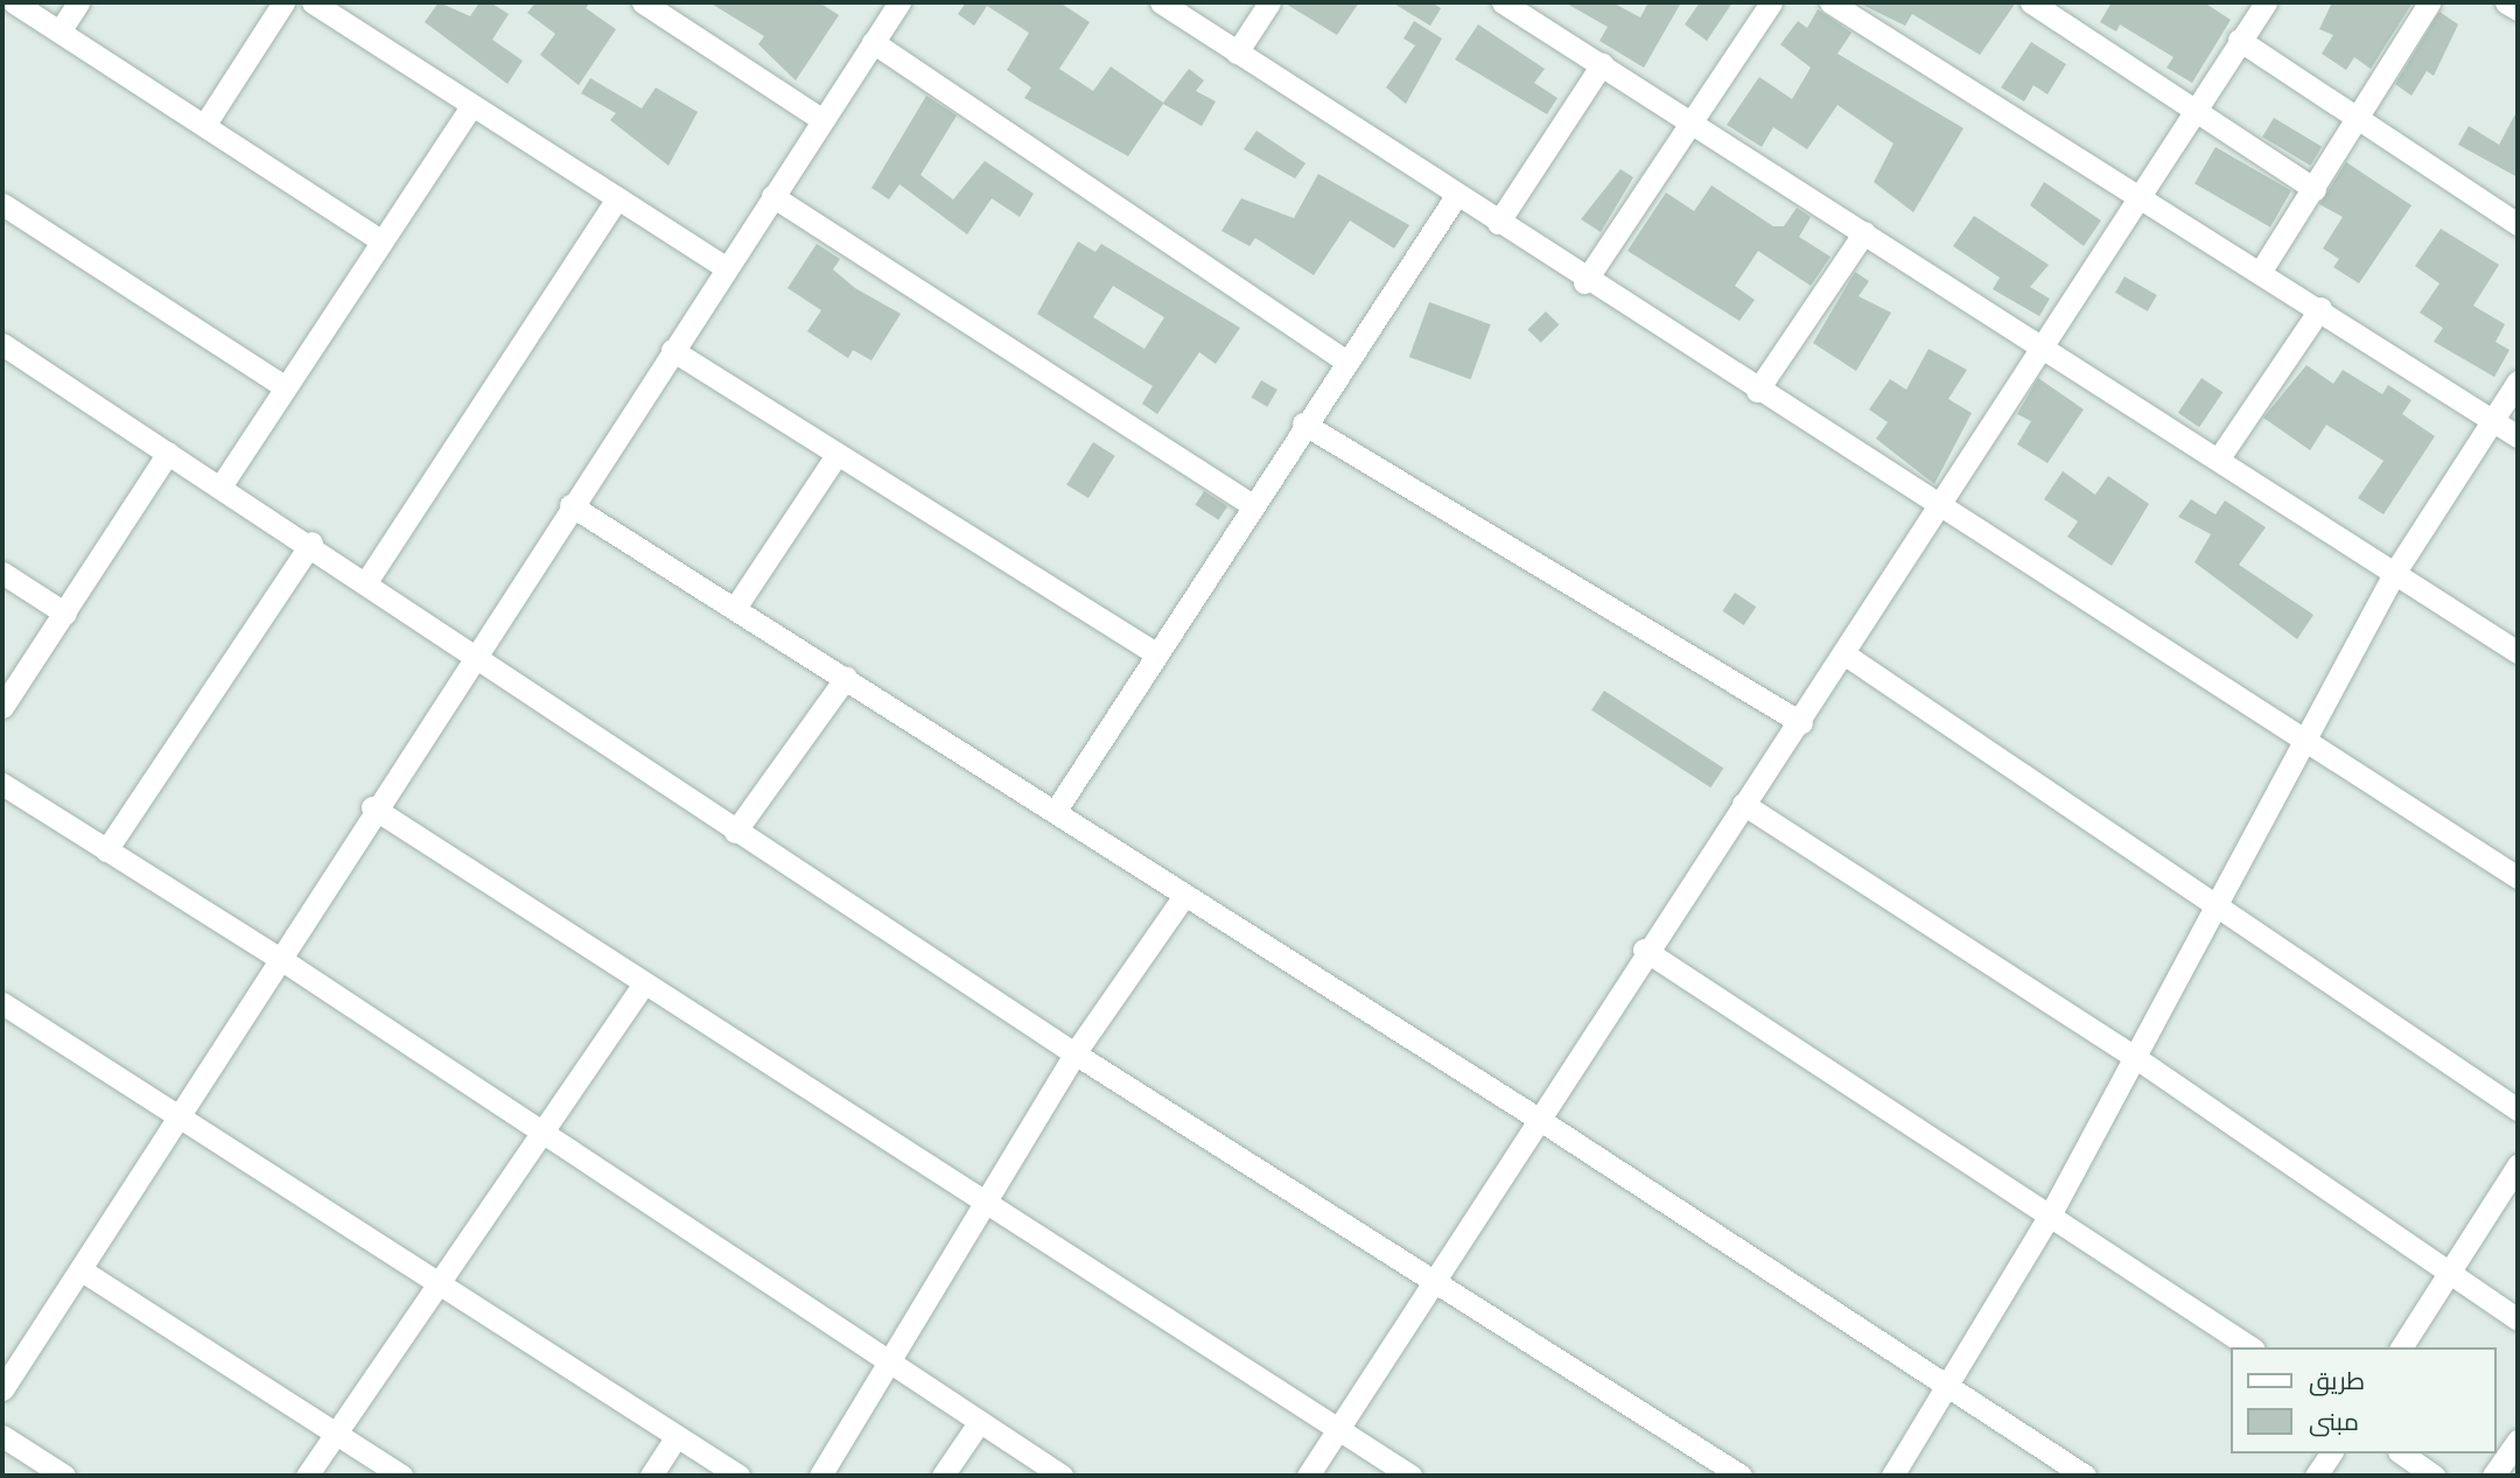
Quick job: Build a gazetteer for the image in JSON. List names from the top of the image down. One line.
{"legend":["طريق","مبنى"]}
